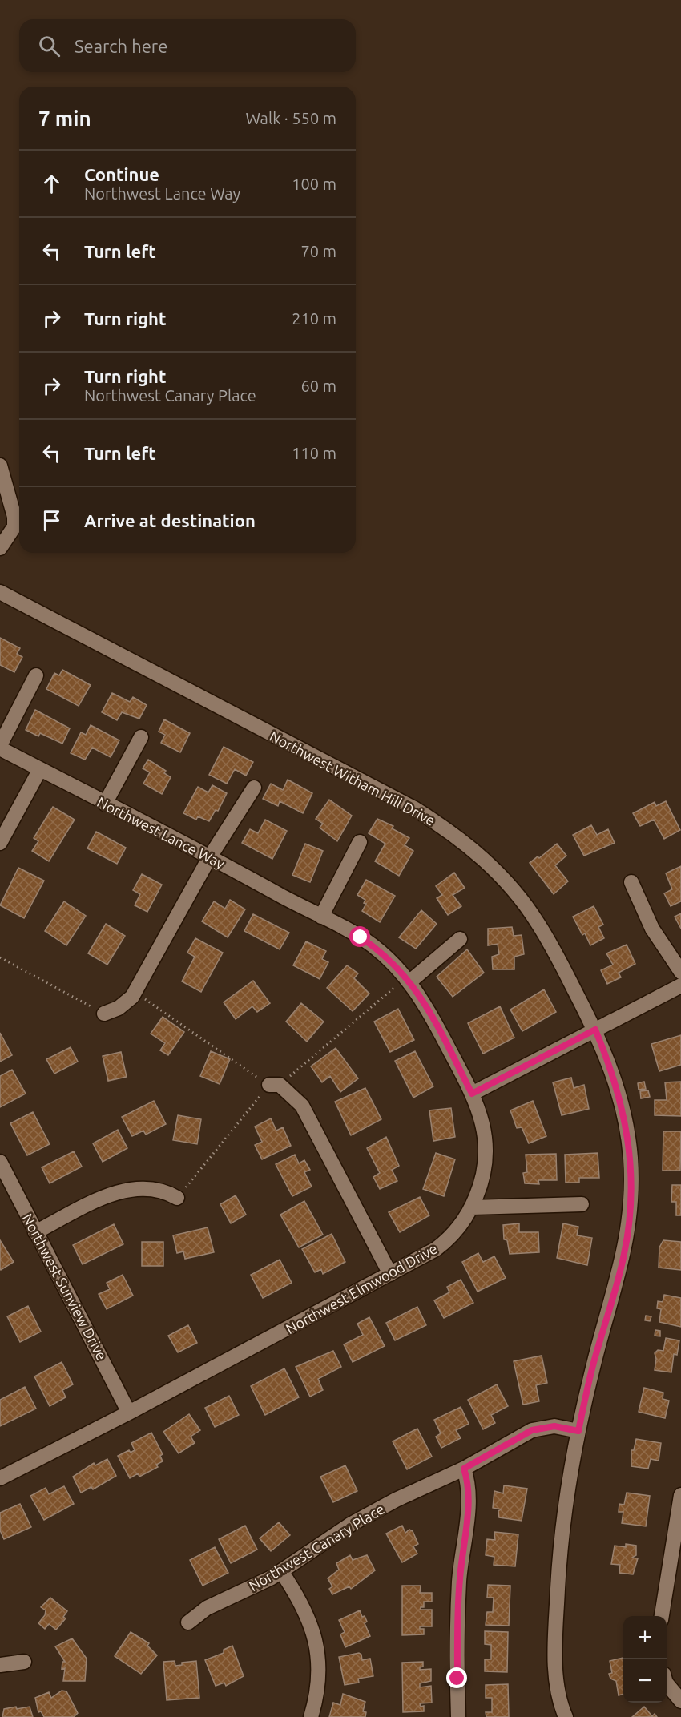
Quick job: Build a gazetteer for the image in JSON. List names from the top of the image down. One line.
{"streets":{"street":["Northwest Witham Hill Drive","Northwest Lance Way","Northwest Sunview Drive","Northwest Elmwood Drive","Northwest Canary Place"]},"crossings":[["Northwest Witham Hill Drive","Northwest Canary Place"],["Northwest Lance Way","Northwest Elmwood Drive"],["Northwest Sunview Drive","Northwest Elmwood Drive"]],"page":{"search":"Search here","heading":["7 min","Walk · 550 m"],"list":[["Continue","Northwest Lance Way","100 m"],["Turn left","70 m"],["Turn right","210 m"],["Turn right","Northwest Canary Place","60 m"],["Turn left","110 m"],"Arrive at destination"],"map_buttons":["+","−"]}}
